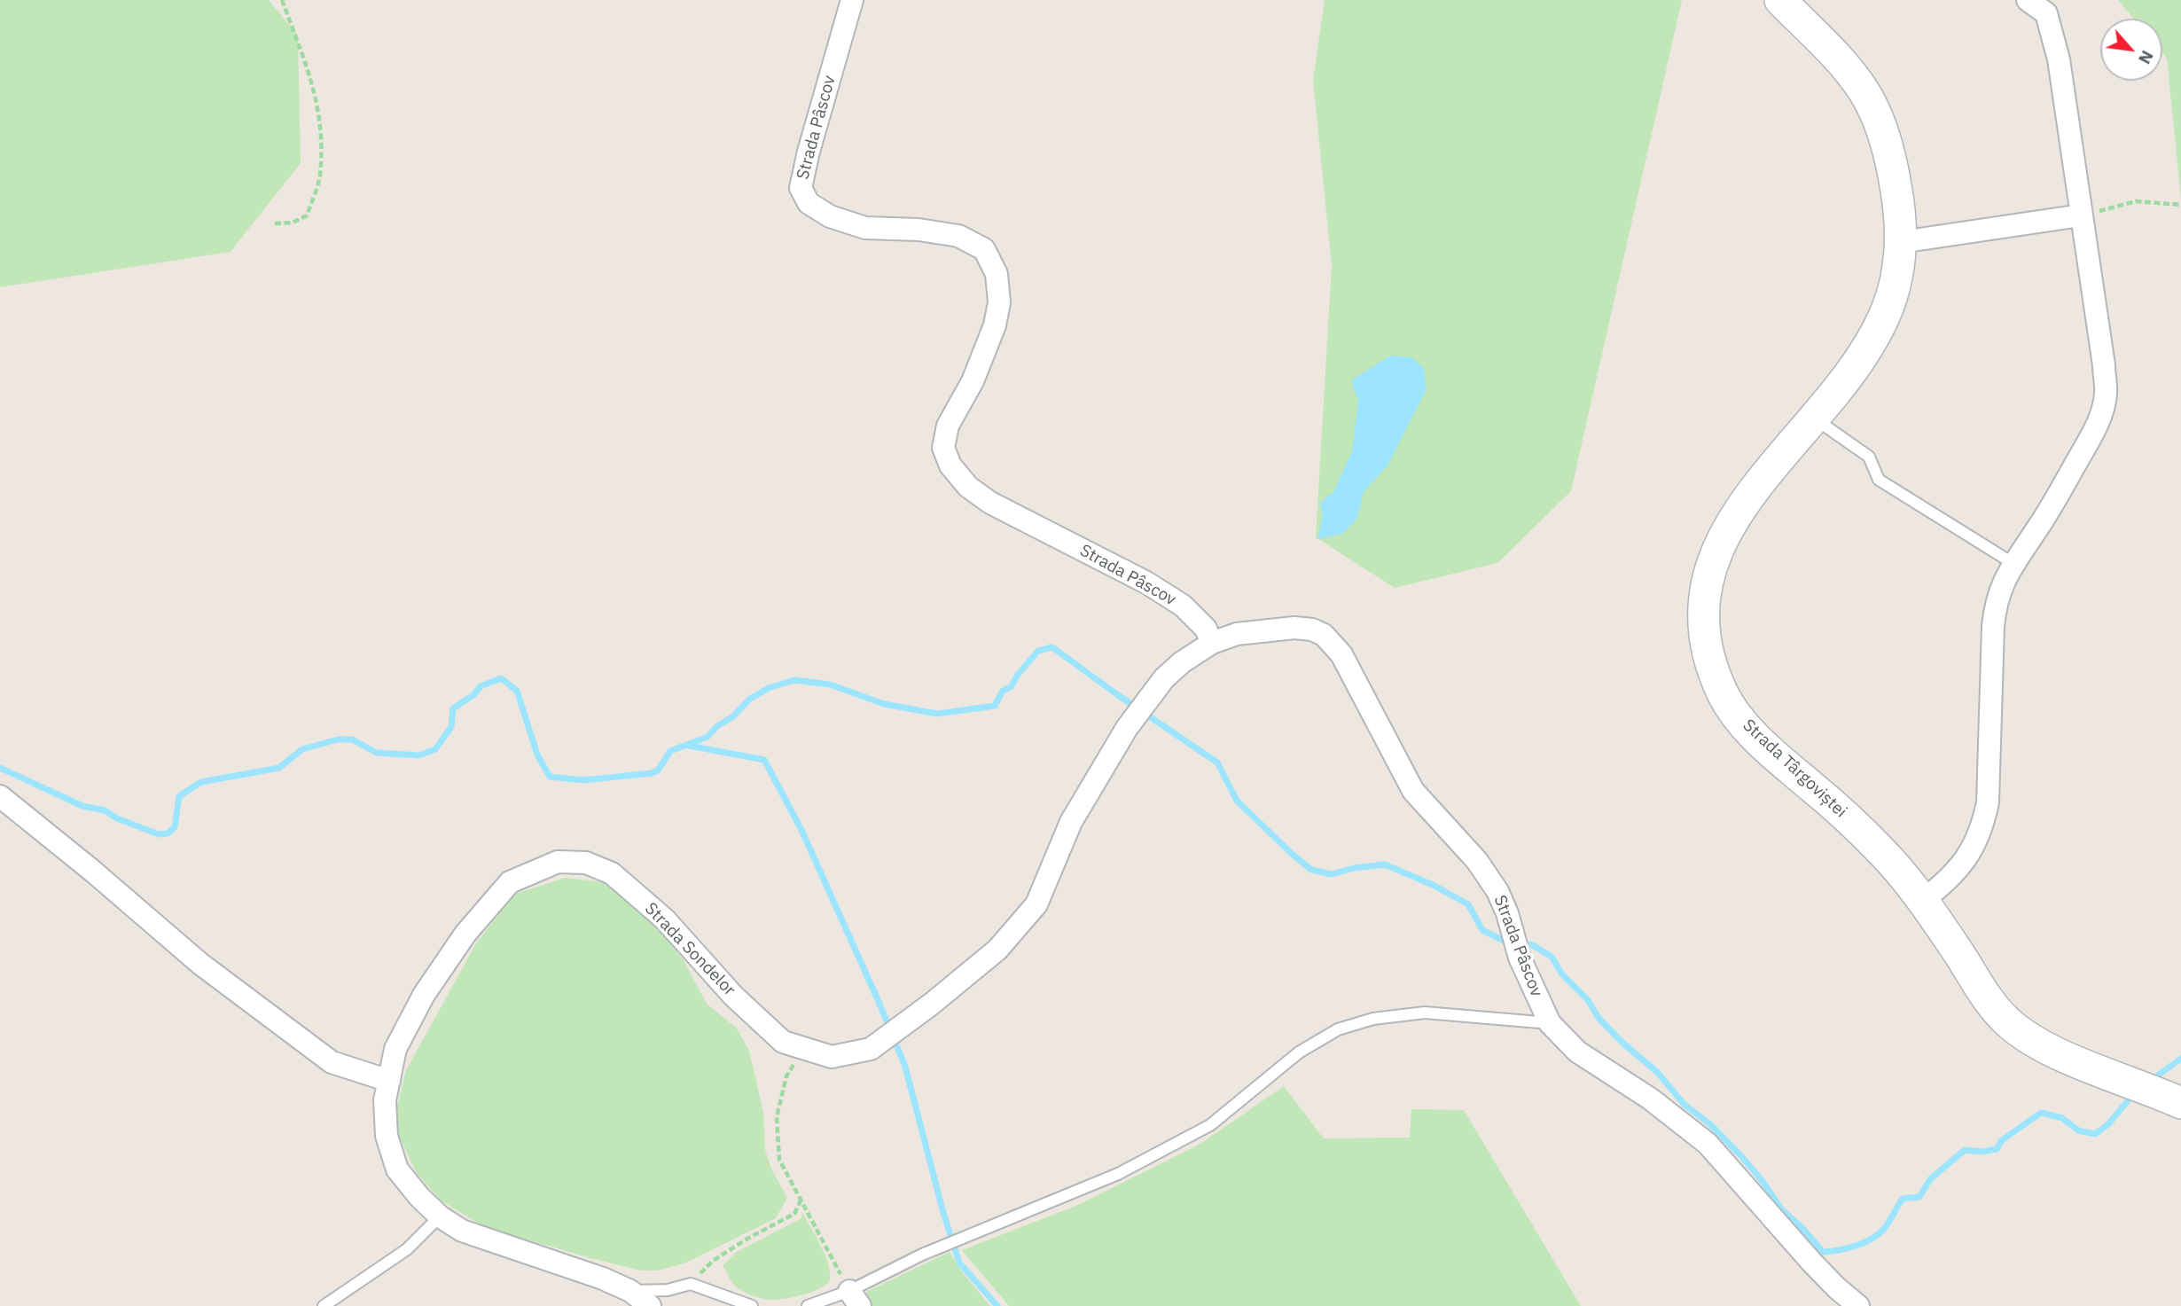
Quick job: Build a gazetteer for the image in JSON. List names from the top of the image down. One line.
{"streets":{"main road":["Strada Târgoviștei"],"street":["Strada Pâscov","Strada Sondelor"]},"crossings":[["Strada Pâscov","Strada Sondelor"]],"north":"bottom right"}
